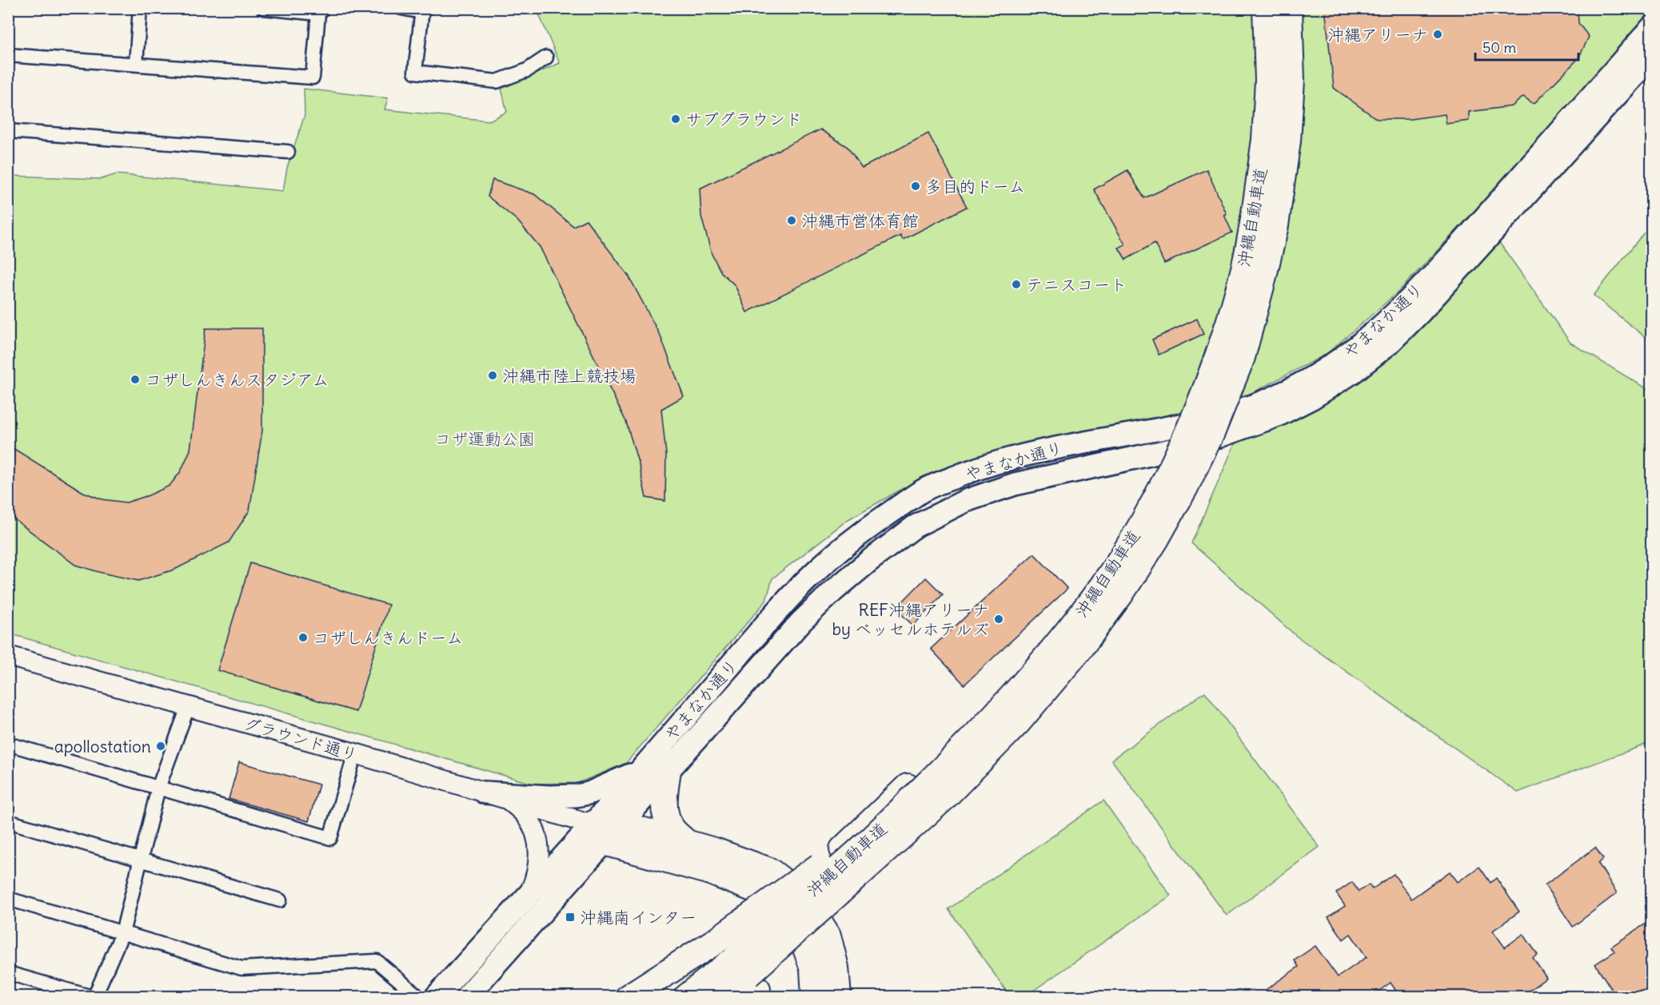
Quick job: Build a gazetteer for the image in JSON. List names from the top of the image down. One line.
{"streets":{"highway":["沖縄自動車道"],"main road":["やまなか通り"],"street":["グラウンド通り"]},"crossings":[["やまなか通り","グラウンド通り"]],"parks":["コザ運動公園"],"places":{"other":["沖縄アリーナ","サブグラウンド","多目的ドーム","沖縄市営体育館","テニスコート","沖縄市陸上競技場","コザしんきんスタジアム","REF沖縄アリーナ by ベッセルホテルズ","コザしんきんドーム","apollostation"],"transit":["沖縄南インター"]},"scale_bar":"50 m"}
